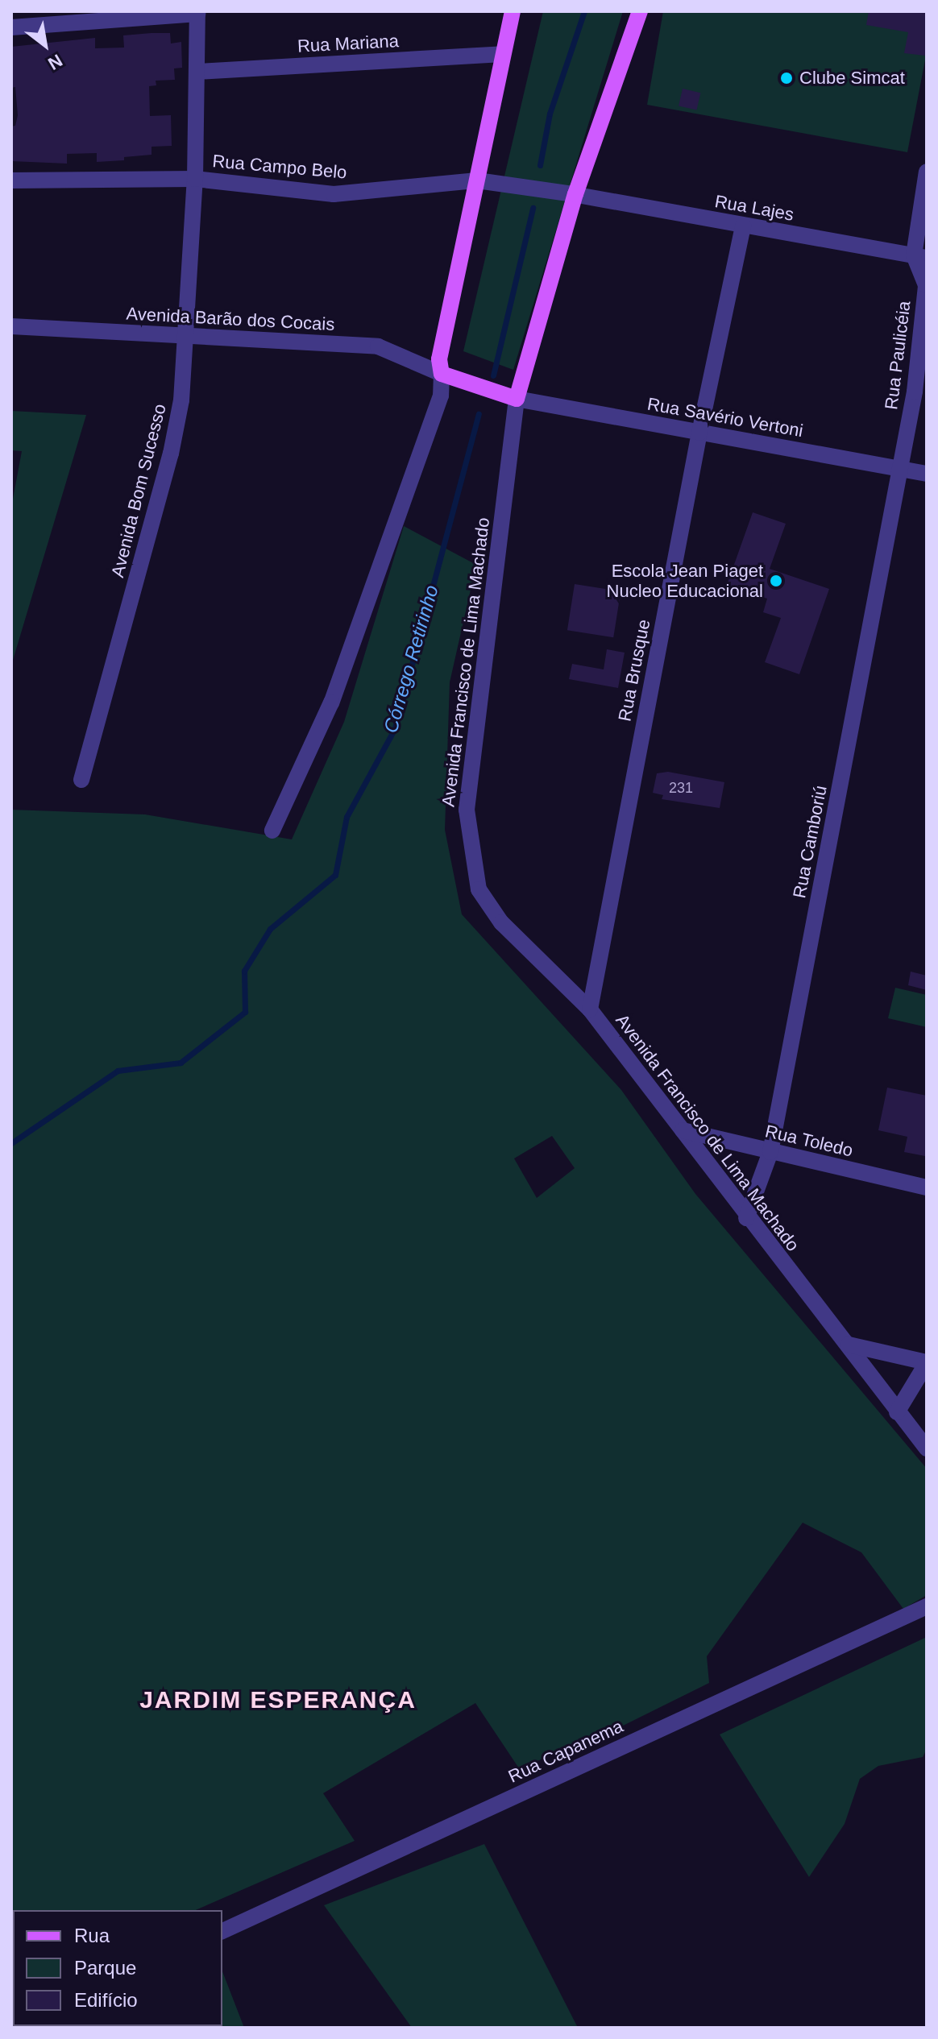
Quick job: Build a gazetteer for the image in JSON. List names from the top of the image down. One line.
{"streets":{"main road":["Avenida Francisco de Lima Machado"],"street":["Rua Mariana","Rua Campo Belo","Rua Lajes","Avenida Barão dos Cocais","Rua Paulicéia","Rua Savério Vertoni","Avenida Bom Sucesso","Rua Brusque","Rua Camboriú","Rua Toledo","Rua Capanema"]},"crossings":[["Rua Mariana","Avenida Bom Sucesso"],["Rua Campo Belo","Rua Lajes"],["Rua Campo Belo","Avenida Bom Sucesso"],["Rua Campo Belo","Avenida Francisco de Lima Machado"],["Rua Lajes","Rua Paulicéia"],["Rua Lajes","Avenida Francisco de Lima Machado"],["Rua Lajes","Rua Brusque"],["Avenida Barão dos Cocais","Avenida Bom Sucesso"],["Rua Paulicéia","Rua Savério Vertoni"],["Rua Paulicéia","Rua Camboriú"],["Rua Savério Vertoni","Avenida Francisco de Lima Machado"],["Rua Savério Vertoni","Rua Brusque"],["Rua Savério Vertoni","Rua Camboriú"],["Avenida Francisco de Lima Machado","Rua Brusque"],["Avenida Francisco de Lima Machado","Rua Camboriú"],["Avenida Francisco de Lima Machado","Rua Toledo"],["Rua Camboriú","Rua Toledo"]],"districts":["JARDIM ESPERANÇA"],"water":["Córrego Retirinho"],"places":["Clube Simcat","Escola Jean Piaget Nucleo Educacional"],"house_numbers":["231"],"legend":["Rua","Parque","Edifício"],"north":"bottom right"}
